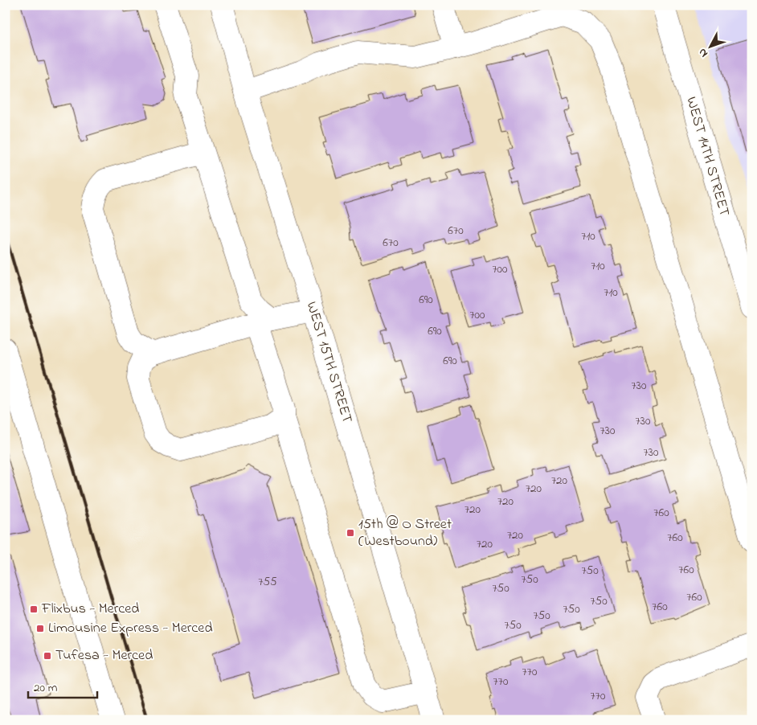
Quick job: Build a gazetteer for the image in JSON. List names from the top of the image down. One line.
{"streets":{"street":["WEST 14TH STREET","WEST 15TH STREET"]},"places":{"transit":["15th @ O Street (Westbound)","Flixbus - Merced","Limousine Express - Merced","Tufesa - Merced"]},"house_numbers":["670","710","670","710","700","710","690","700","690","690","730","730","730","730","720","720","720","720","760","720","760","720","760","750","750","755","750","760","750","760","750","750","750","770","770","770"],"scale_bar":"20 m","north":"bottom left"}
